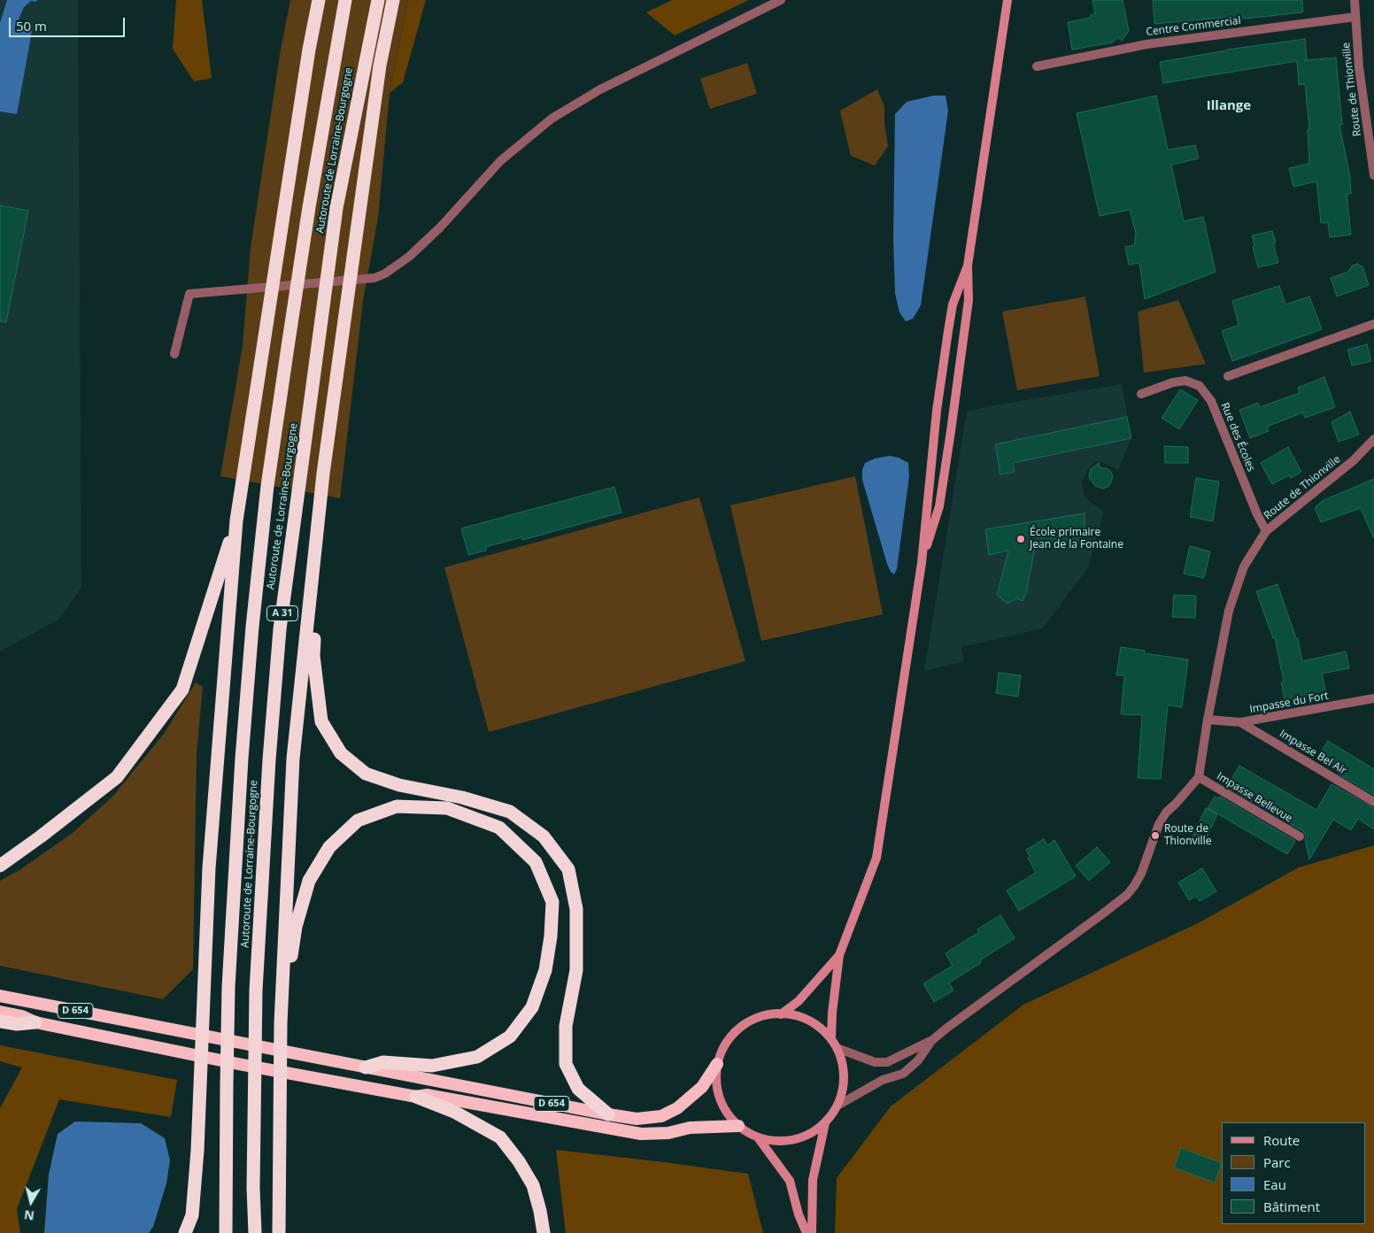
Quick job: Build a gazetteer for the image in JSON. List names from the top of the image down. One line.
{"streets":{"highway":["Autoroute de Lorraine-Bourgogne","A 31","D 654"],"street":["Centre Commercial","Route de Thionville","Rue des Écoles","Impasse du Fort","Impasse Bel Air","Impasse Bellevue"]},"crossings":[["Centre Commercial","Route de Thionville"],["Route de Thionville","Rue des Écoles"],["Route de Thionville","Impasse du Fort"],["Route de Thionville","Impasse Bellevue"],["Impasse du Fort","Impasse Bel Air"]],"districts":["Illange"],"places":["École primaire Jean de la Fontaine","Route de Thionville"],"legend":["Route","Parc","Eau","Bâtiment"],"scale_bar":"50 m","north":"bottom"}
